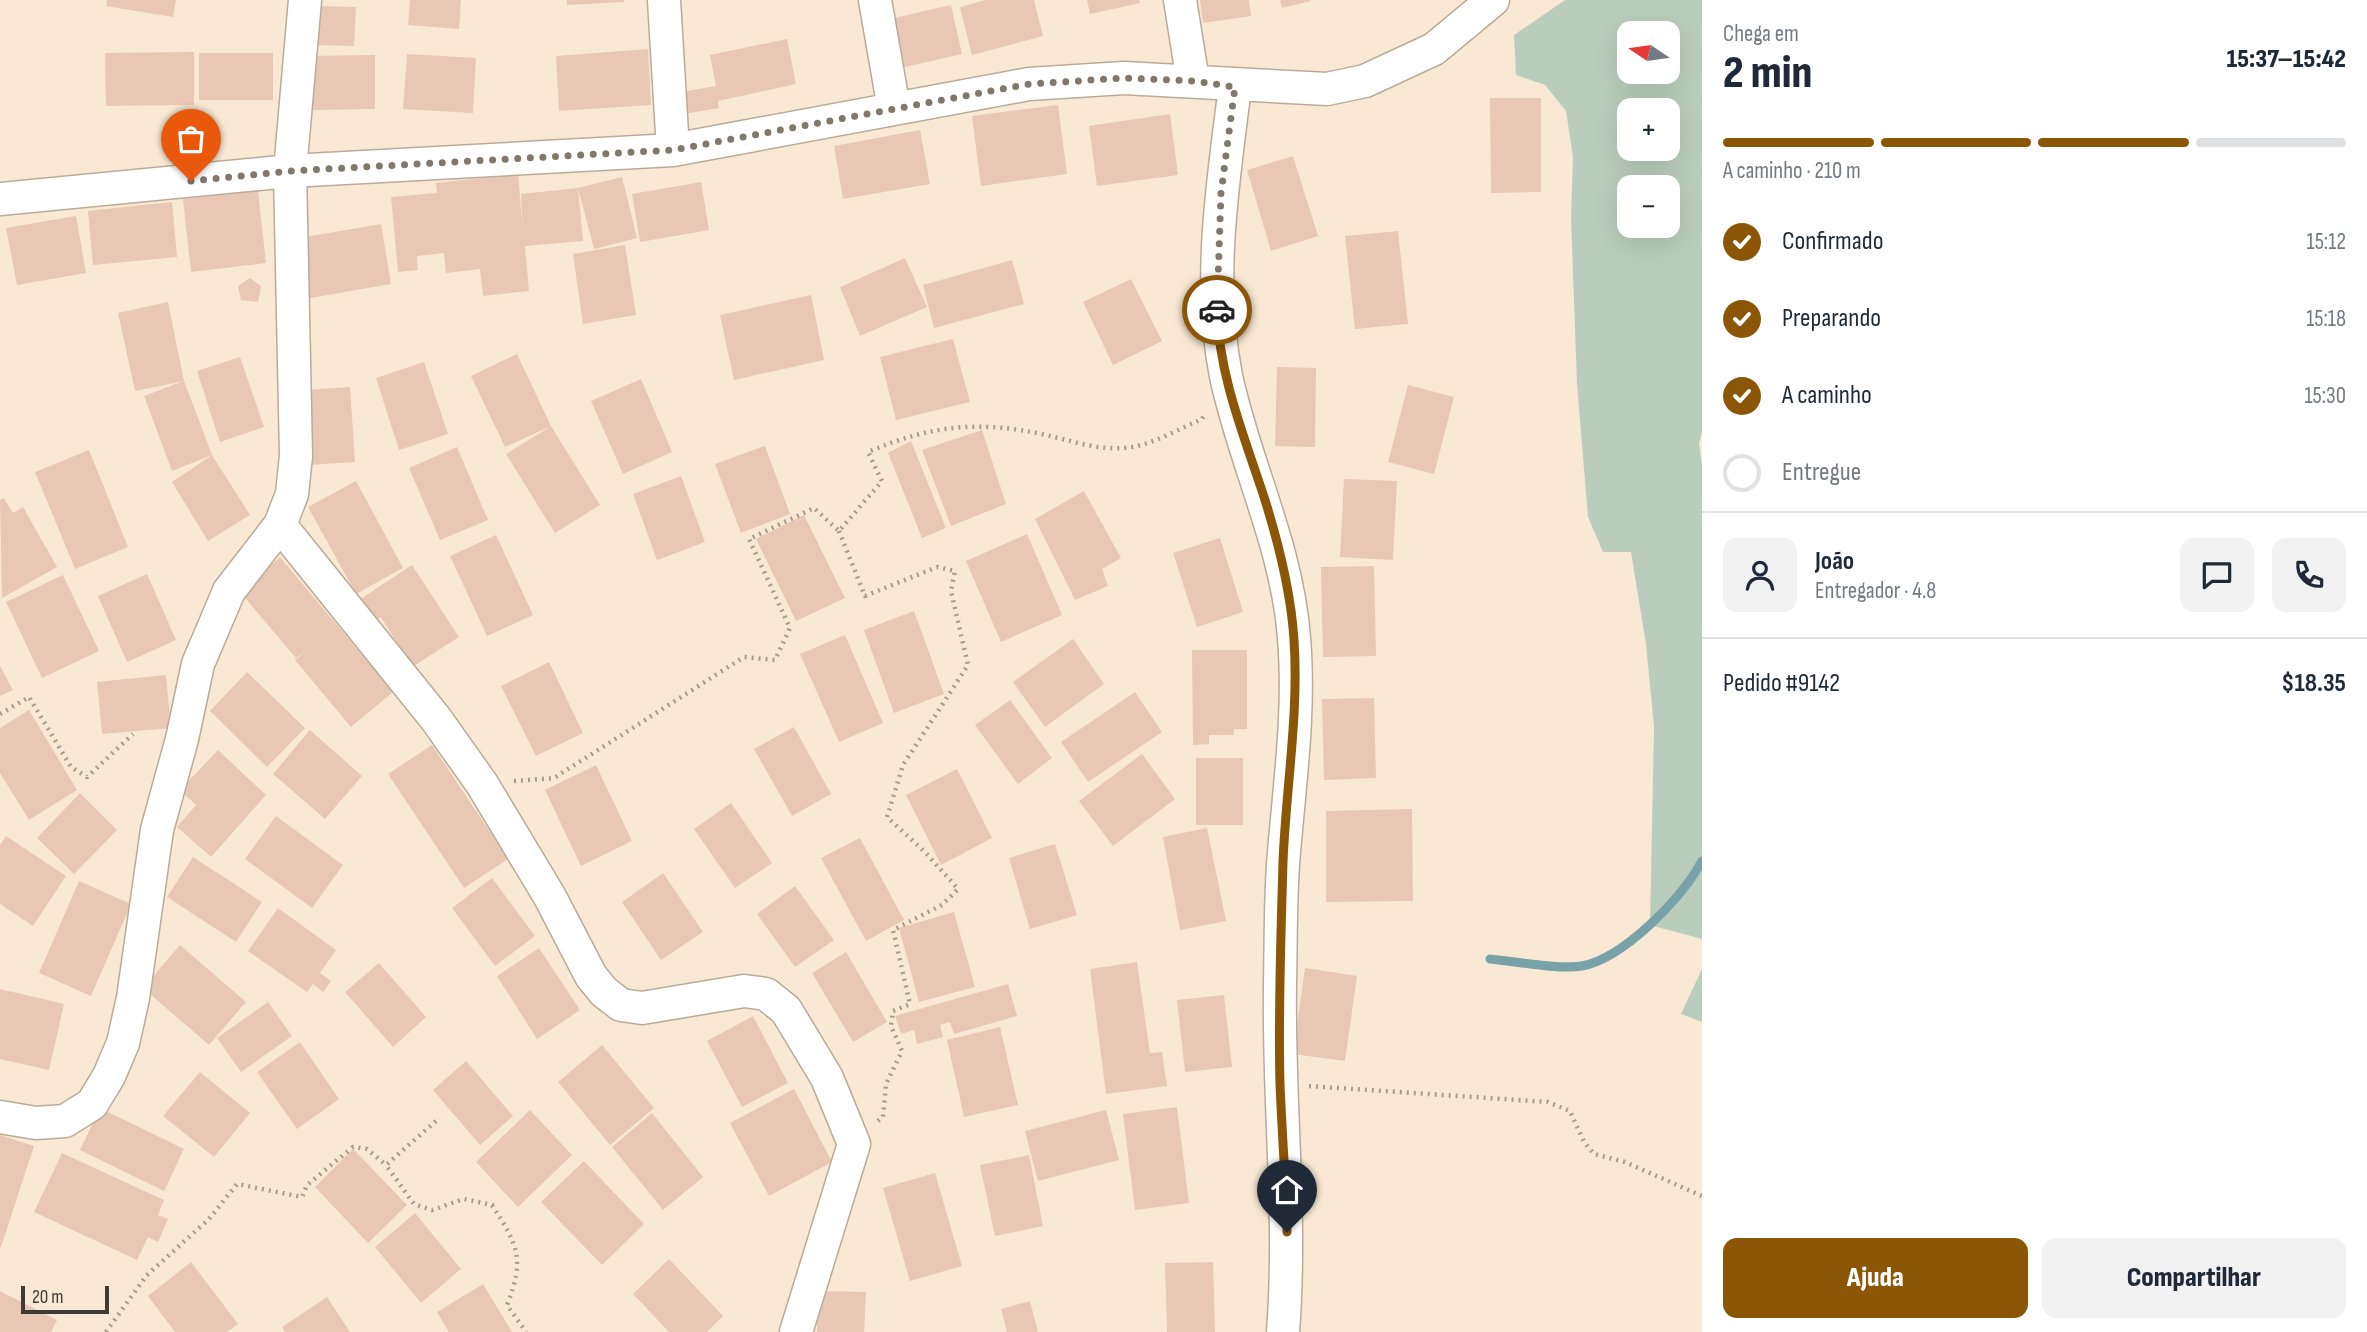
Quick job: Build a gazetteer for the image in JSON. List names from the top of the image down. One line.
{"scale_bar":"20 m","north":"left","page":{"heading":["2 min","Chega em","15:37–15:42"],"panel":["João","Entregador · 4.8","Pedido #9142","$18.35"],"map_buttons":["+","−"],"bar":"A caminho · 210 m","list":[["Confirmado","15:12"],["Preparando","15:18"],["A caminho","15:30"],"Entregue"],"buttons":["Ajuda","Compartilhar"],"scale":"20 m"}}
